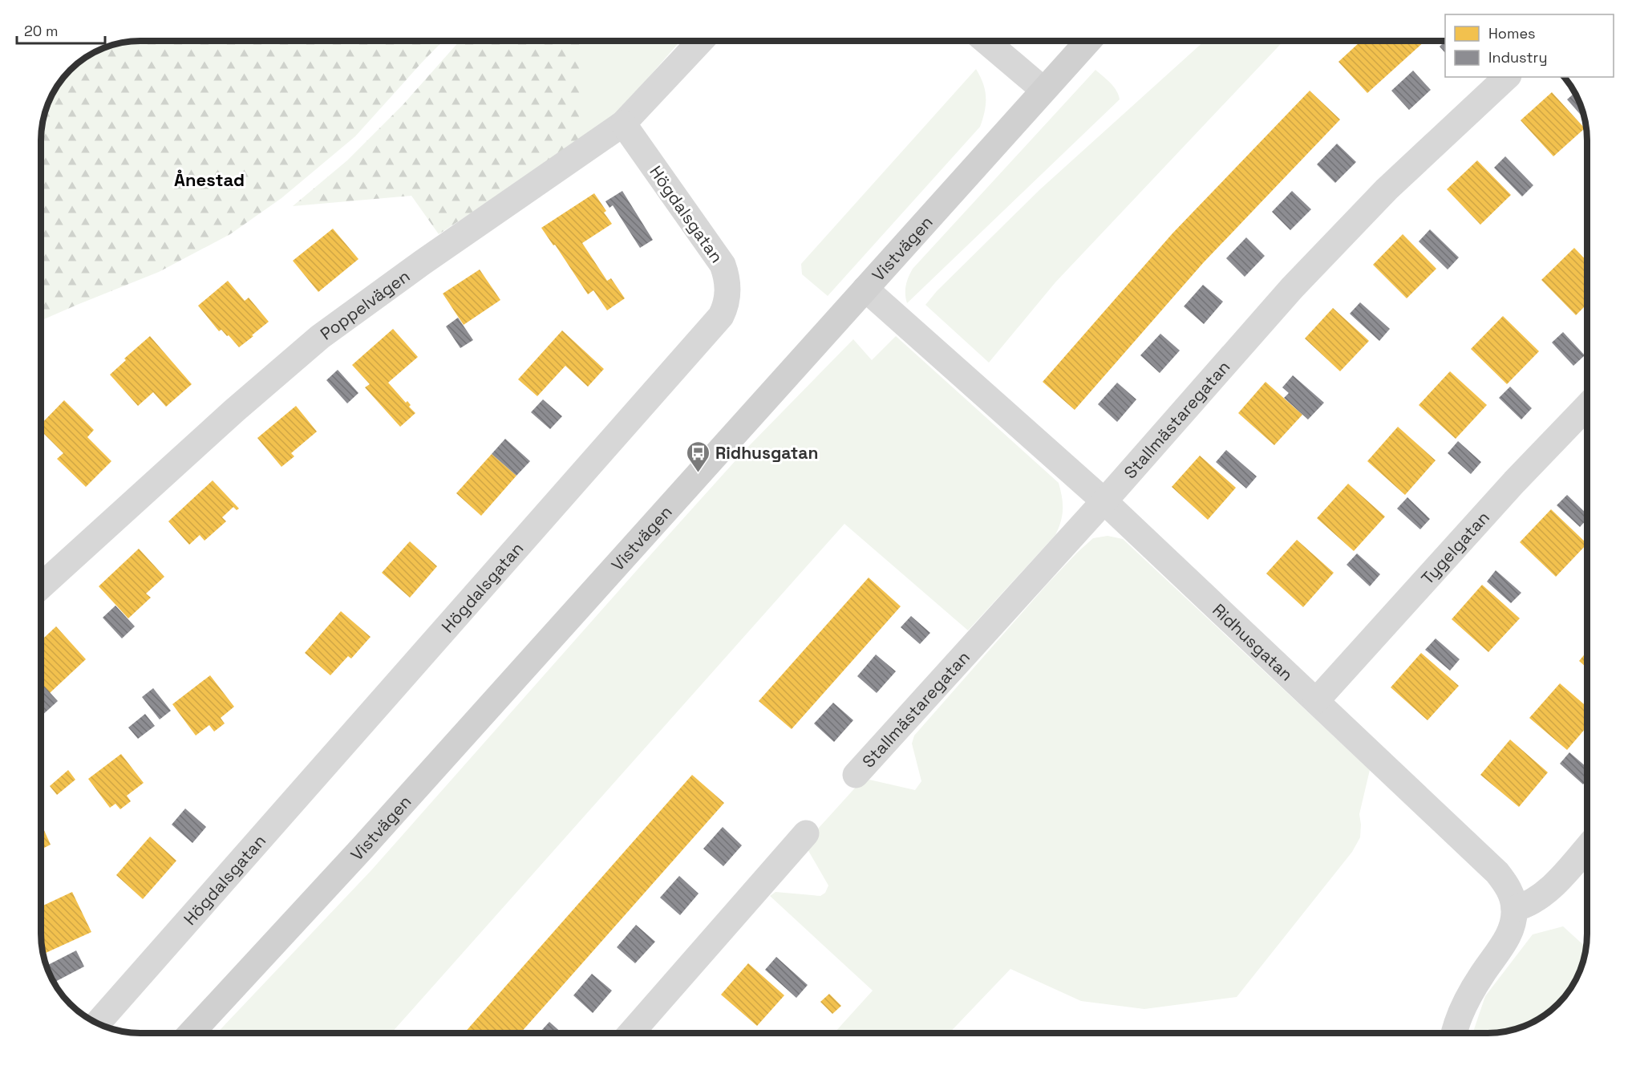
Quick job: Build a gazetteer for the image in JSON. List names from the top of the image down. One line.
{"streets":{"main road":["Vistvägen"],"street":["Högdalsgatan","Poppelvägen","Stallmästaregatan","Tygelgatan","Ridhusgatan"]},"crossings":[["Högdalsgatan","Poppelvägen"],["Vistvägen","Ridhusgatan"],["Stallmästaregatan","Ridhusgatan"],["Tygelgatan","Ridhusgatan"]],"districts":["Ånestad"],"places":{"bus stop":["Ridhusgatan"]},"legend":["Homes","Industry"],"scale_bar":"20 m"}
